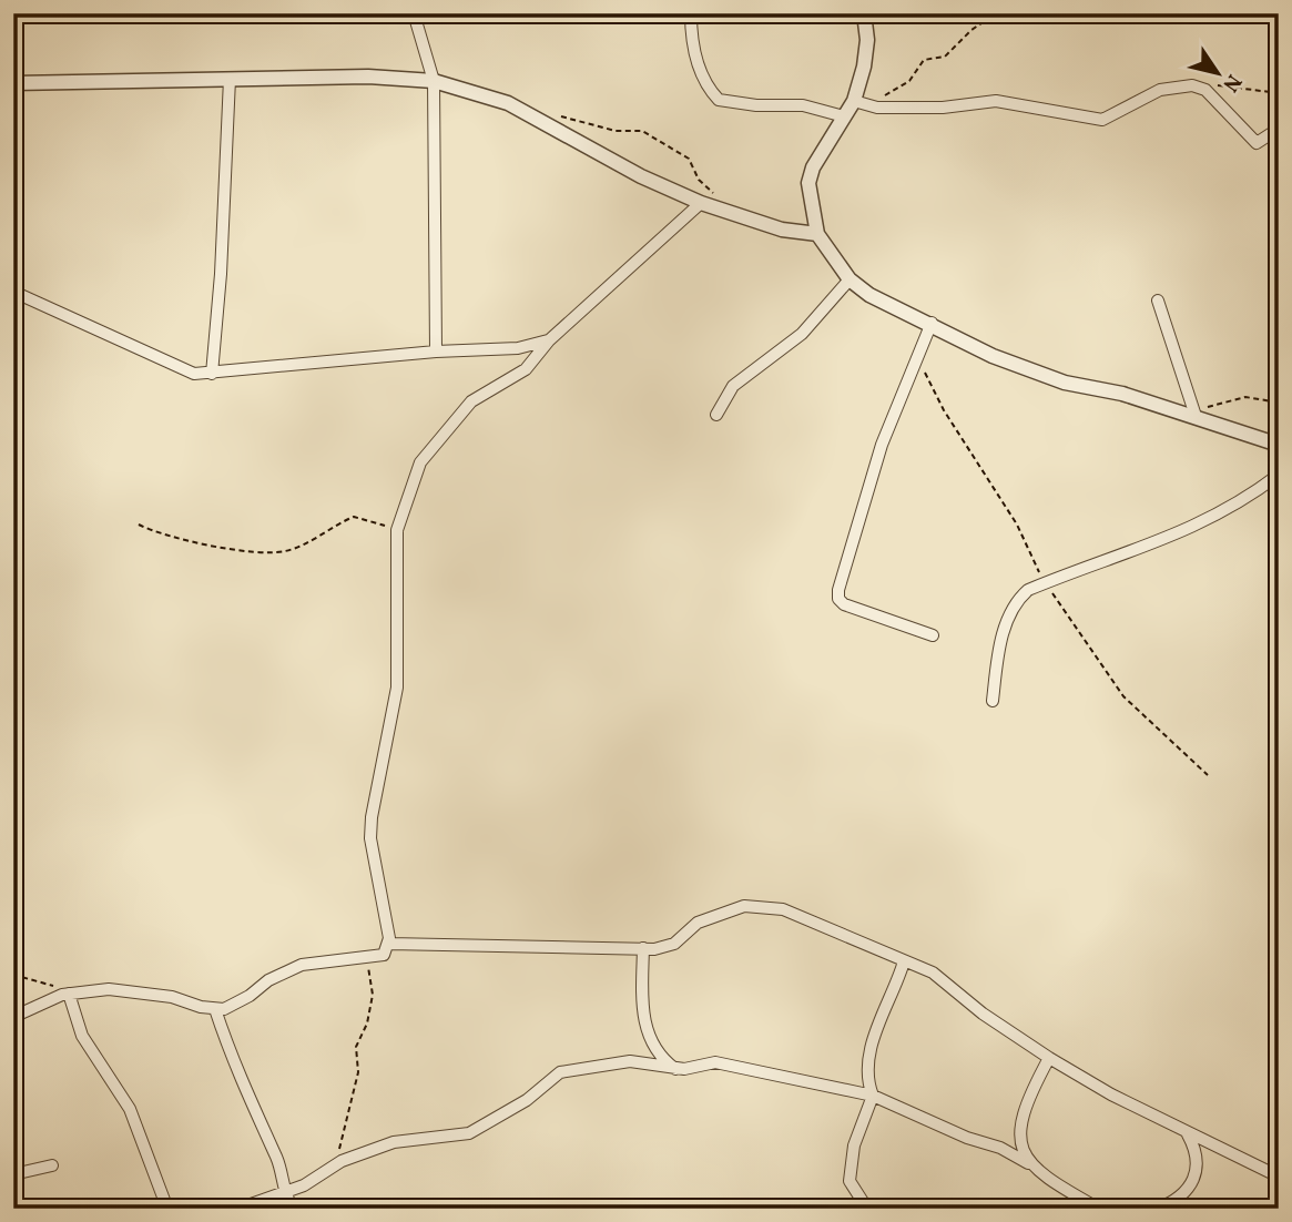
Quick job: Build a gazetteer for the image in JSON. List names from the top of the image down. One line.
{"north":"bottom right"}
